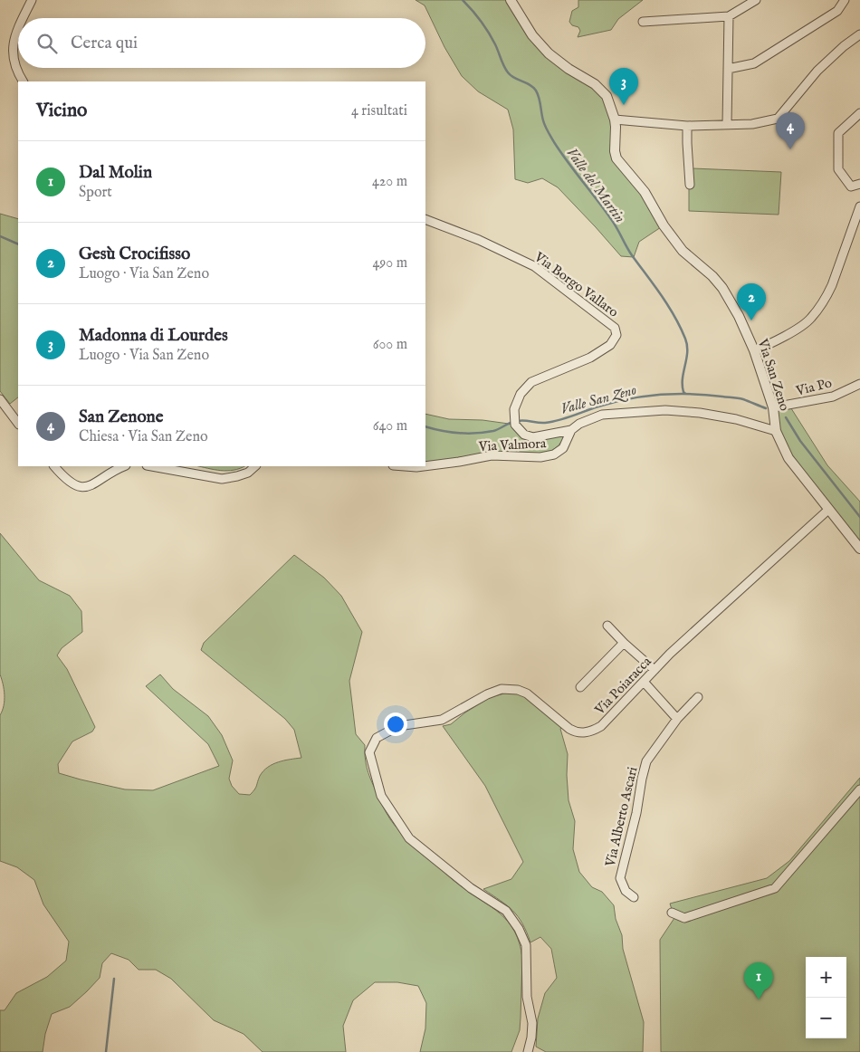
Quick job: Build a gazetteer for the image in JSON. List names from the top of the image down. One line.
{"streets":{"street":["Via Borgo Vallaro","Via San Zeno","Via Po","Via Valmora","Via Poiaracca","Via Alberto Ascari"]},"crossings":[["Via Borgo Vallaro","Via Valmora"],["Via San Zeno","Via Po"],["Via San Zeno","Via Poiaracca"]],"water":["Valle del Martin","Valle San Zeno"],"page":{"search":"Cerca qui","pins":["3","4","2","1"],"heading":["Vicino","4 risultati"],"list":[{"mark":"1","name":"Dal Molin","note":"Sport","value":"420 m"},{"mark":"2","name":"Gesù Crocifisso","note":"Luogo · Via San Zeno","value":"490 m"},{"mark":"3","name":"Madonna di Lourdes","note":"Luogo · Via San Zeno","value":"600 m"},{"mark":"4","name":"San Zenone","note":"Chiesa · Via San Zeno","value":"640 m"}],"map_buttons":["+","−"]}}
